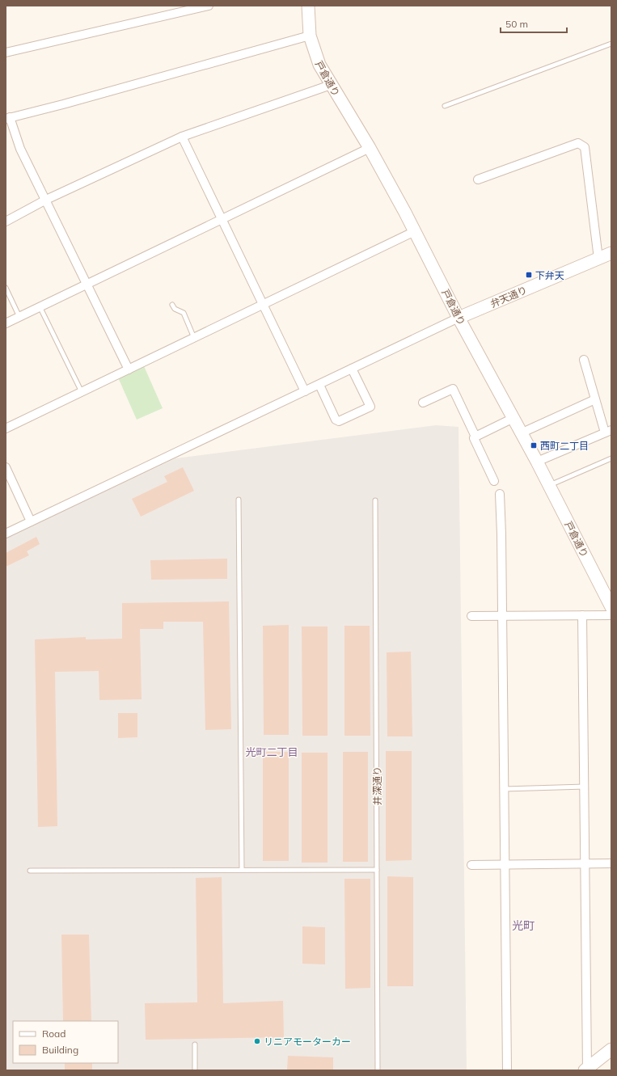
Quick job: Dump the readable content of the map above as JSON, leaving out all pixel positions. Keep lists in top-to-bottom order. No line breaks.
{"streets":{"street":["戸倉通り","弁天通り"],"lane":["井深通り"]},"crossings":[["戸倉通り","弁天通り"]],"districts":["光町二丁目","光町"],"places":{"transit":["下弁天","西町二丁目"],"other":["リニアモーターカー"]},"legend":["Road","Building"],"scale_bar":"50 m"}
